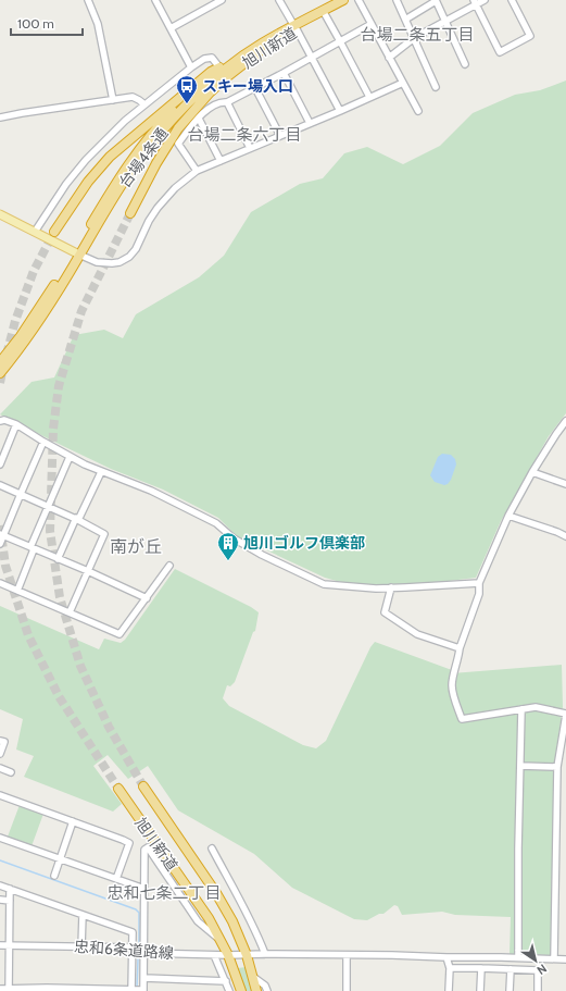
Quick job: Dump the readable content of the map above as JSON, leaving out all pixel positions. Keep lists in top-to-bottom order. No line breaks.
{"streets":{"highway":["旭川新道","台場4条通"],"street":["忠和6条道路線"]},"crossings":[["旭川新道","台場4条通"],["旭川新道","忠和6条道路線"]],"districts":["台場二条五丁目","台場二条六丁目","南が丘","忠和七条二丁目"],"places":{"bus stop":["スキー場入口"],"building":["旭川ゴルフ倶楽部"]},"scale_bar":"100 m","north":"bottom right"}
